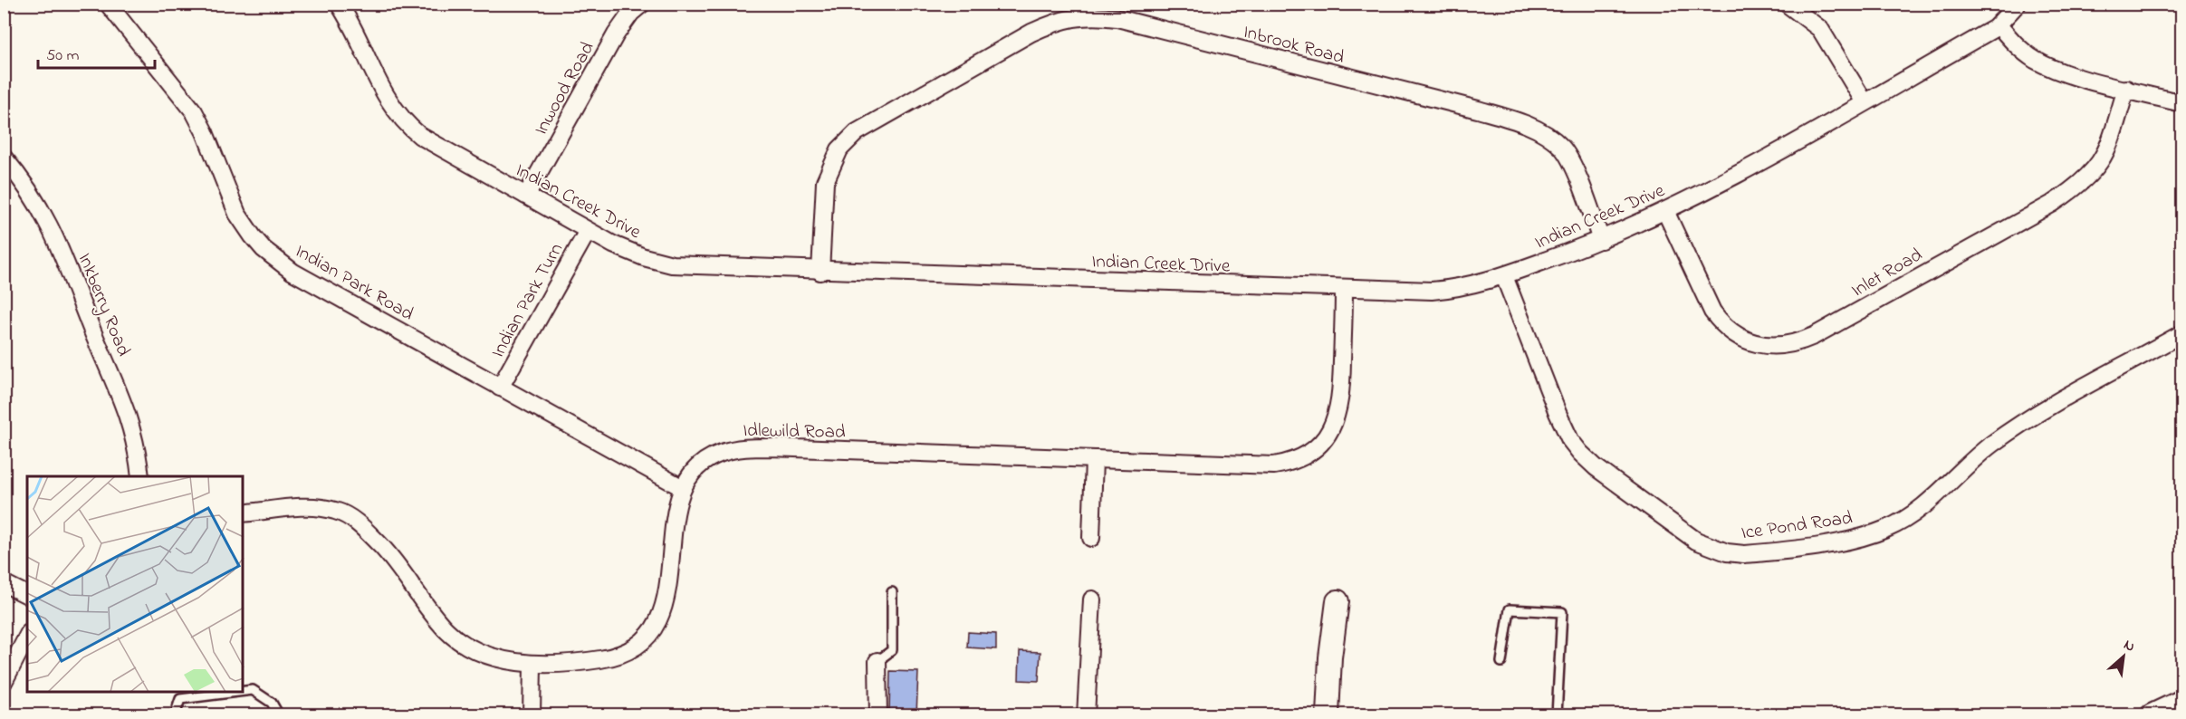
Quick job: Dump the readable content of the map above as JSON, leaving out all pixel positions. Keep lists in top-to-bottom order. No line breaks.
{"streets":{"street":["Inbrook Road","Inwood Road","Indian Creek Drive","Inlet Road","Indian Park Road","Indian Park Turn","Inkberry Road","Idlewild Road","Ice Pond Road"]},"crossings":[["Inbrook Road","Indian Creek Drive"],["Inwood Road","Indian Creek Drive"],["Indian Creek Drive","Inlet Road"],["Indian Creek Drive","Indian Park Turn"],["Indian Creek Drive","Idlewild Road"],["Indian Creek Drive","Ice Pond Road"],["Indian Park Road","Indian Park Turn"],["Indian Park Road","Idlewild Road"]],"scale_bar":"50 m","north":"top right"}
